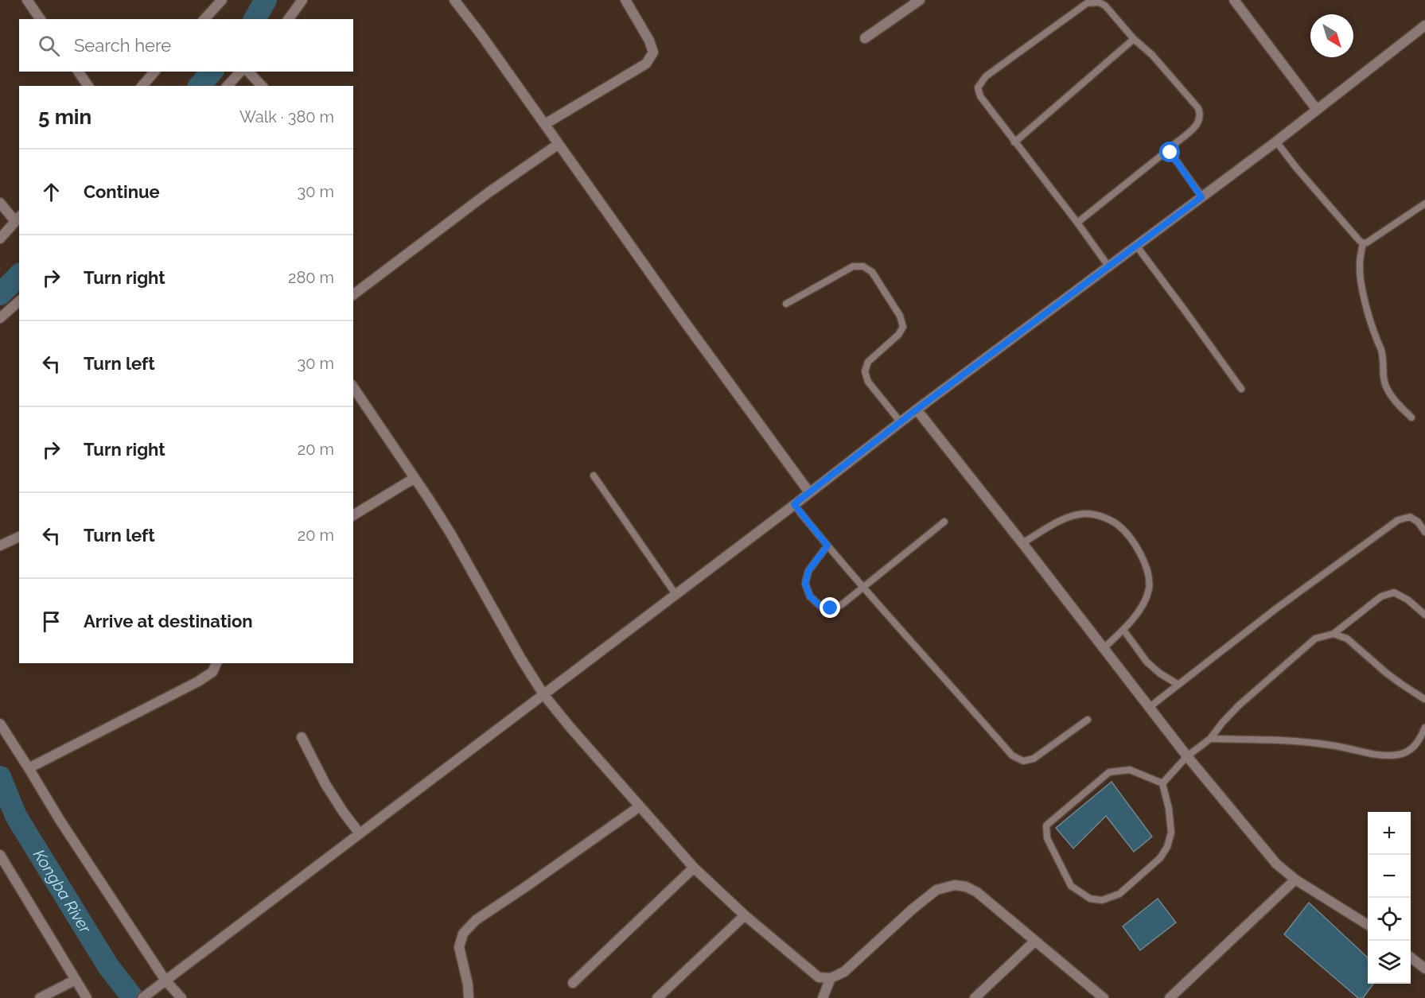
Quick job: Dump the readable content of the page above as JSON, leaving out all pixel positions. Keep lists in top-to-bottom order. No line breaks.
{"water":["Kongba River"],"north":"bottom right","page":{"search":"Search here","heading":["5 min","Walk · 380 m"],"list":[["Continue","30 m"],["Turn right","280 m"],["Turn left","30 m"],["Turn right","20 m"],["Turn left","20 m"],"Arrive at destination"],"map_buttons":["+","−"]}}
